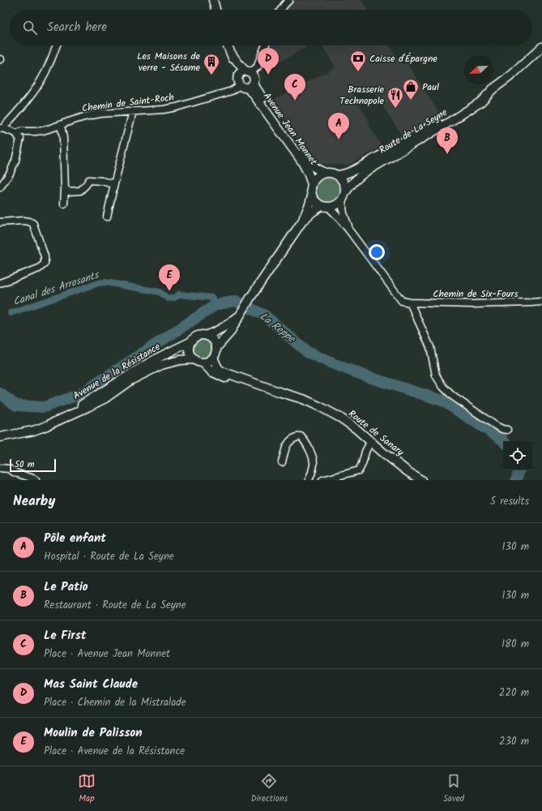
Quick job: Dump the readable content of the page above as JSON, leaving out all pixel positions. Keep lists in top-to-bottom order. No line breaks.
{"streets":{"main road":["Avenue Jean Monnet","Route de La Seyne","Avenue de la Résistance","Route de Sanary"],"street":["Chemin de Saint-Roch","Chemin de Six-Fours"]},"crossings":[["Chemin de Saint-Roch","Avenue Jean Monnet"],["Avenue Jean Monnet","Route de La Seyne"],["Avenue de la Résistance","Route de Sanary"]],"water":["Canal des Arrosants","La Reppe"],"places":{"bank":["Caisse d'Épargne"],"building":["Les Maisons de verre - Sésame"],"shop":["Paul"],"restaurant":["Brasserie Technopole"]},"scale_bar":"50 m","north":"bottom left","page":{"search":"Search here","pins":["D","C","A","B","E"],"scale":"50 m","heading":["Nearby","5 results"],"list":[{"mark":"A","name":"Pôle enfant","note":"Hospital · Route de La Seyne","value":"130 m"},{"mark":"B","name":"Le Patio","note":"Restaurant · Route de La Seyne","value":"130 m"},{"mark":"C","name":"Le First","note":"Place · Avenue Jean Monnet","value":"180 m"},{"mark":"D","name":"Mas Saint Claude","note":"Place · Chemin de la Mistralade","value":"220 m"},{"mark":"E","name":"Moulin de Palisson","note":"Place · Avenue de la Résistance","value":"230 m"}],"nav":["Map","Directions","Saved"]}}
